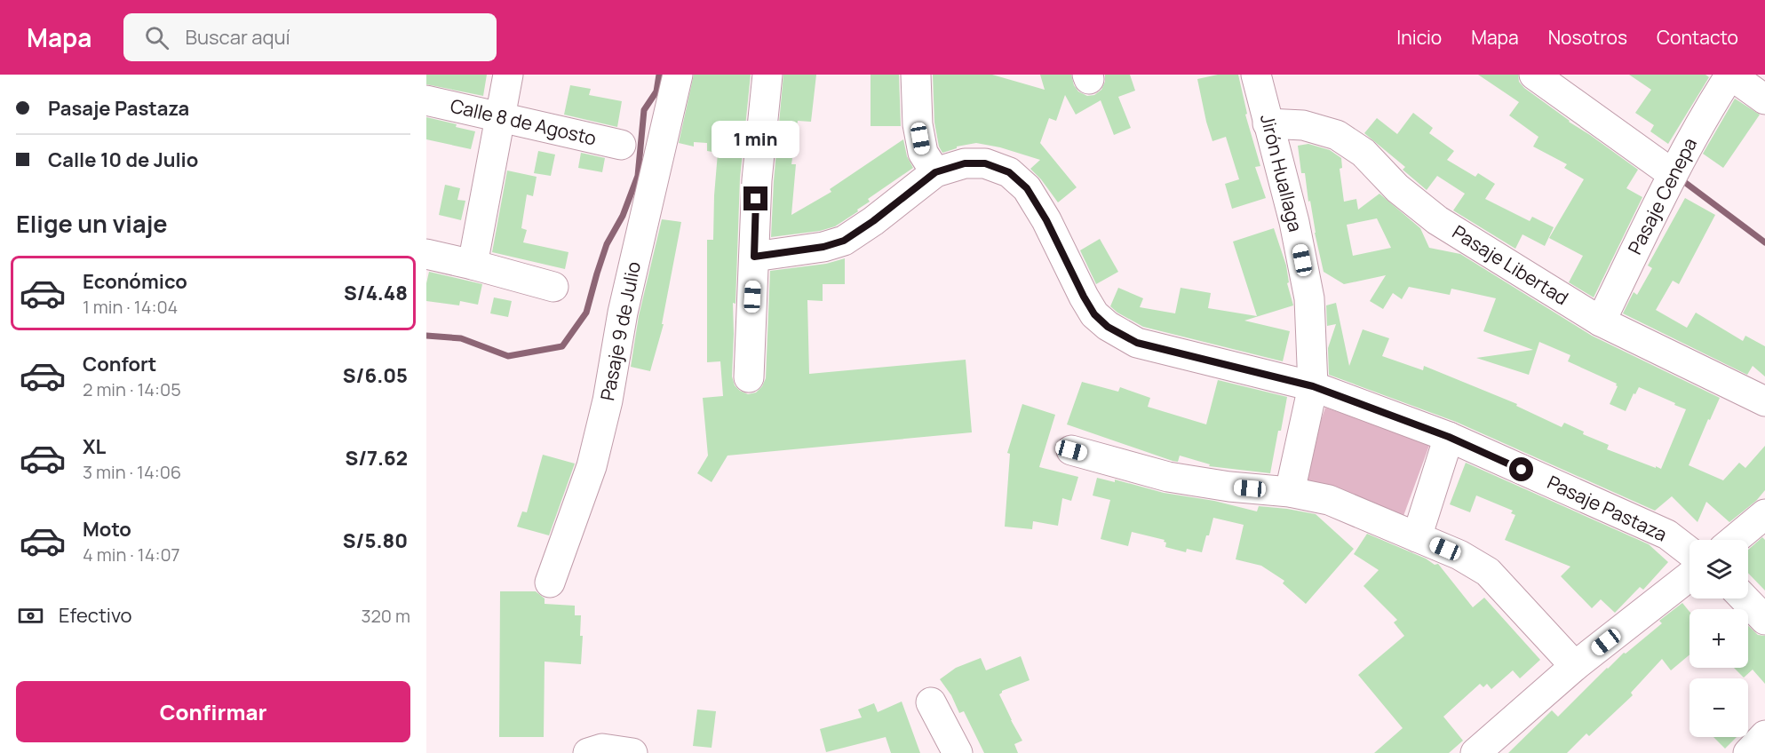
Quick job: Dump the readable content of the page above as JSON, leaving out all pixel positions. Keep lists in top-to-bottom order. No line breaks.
{"streets":{"street":["Calle 8 de Agosto","Jirón Huallaga","Pasaje Cenepa","Pasaje Libertad","Pasaje 9 de Julio","Pasaje Pastaza"]},"crossings":[["Jirón Huallaga","Pasaje Libertad"],["Jirón Huallaga","Pasaje Pastaza"],["Pasaje Cenepa","Pasaje Libertad"]],"page":{"header":"Mapa","search":"Buscar aquí","nav":["Inicio","Mapa","Nosotros","Contacto"],"banner":["Pasaje Pastaza","Calle 10 de Julio"],"bubble":"1 min","heading":"Elige un viaje","list":[{"name":"Económico","note":"1 min · 14:04","value":"S/4.48"},{"name":"Confort","note":"2 min · 14:05","value":"S/6.05"},{"name":"XL","note":"3 min · 14:06","value":"S/7.62"},{"name":"Moto","note":"4 min · 14:07","value":"S/5.80"}],"map_buttons":["+","−"],"pay":["Efectivo","320 m"],"buttons":"Confirmar"}}
